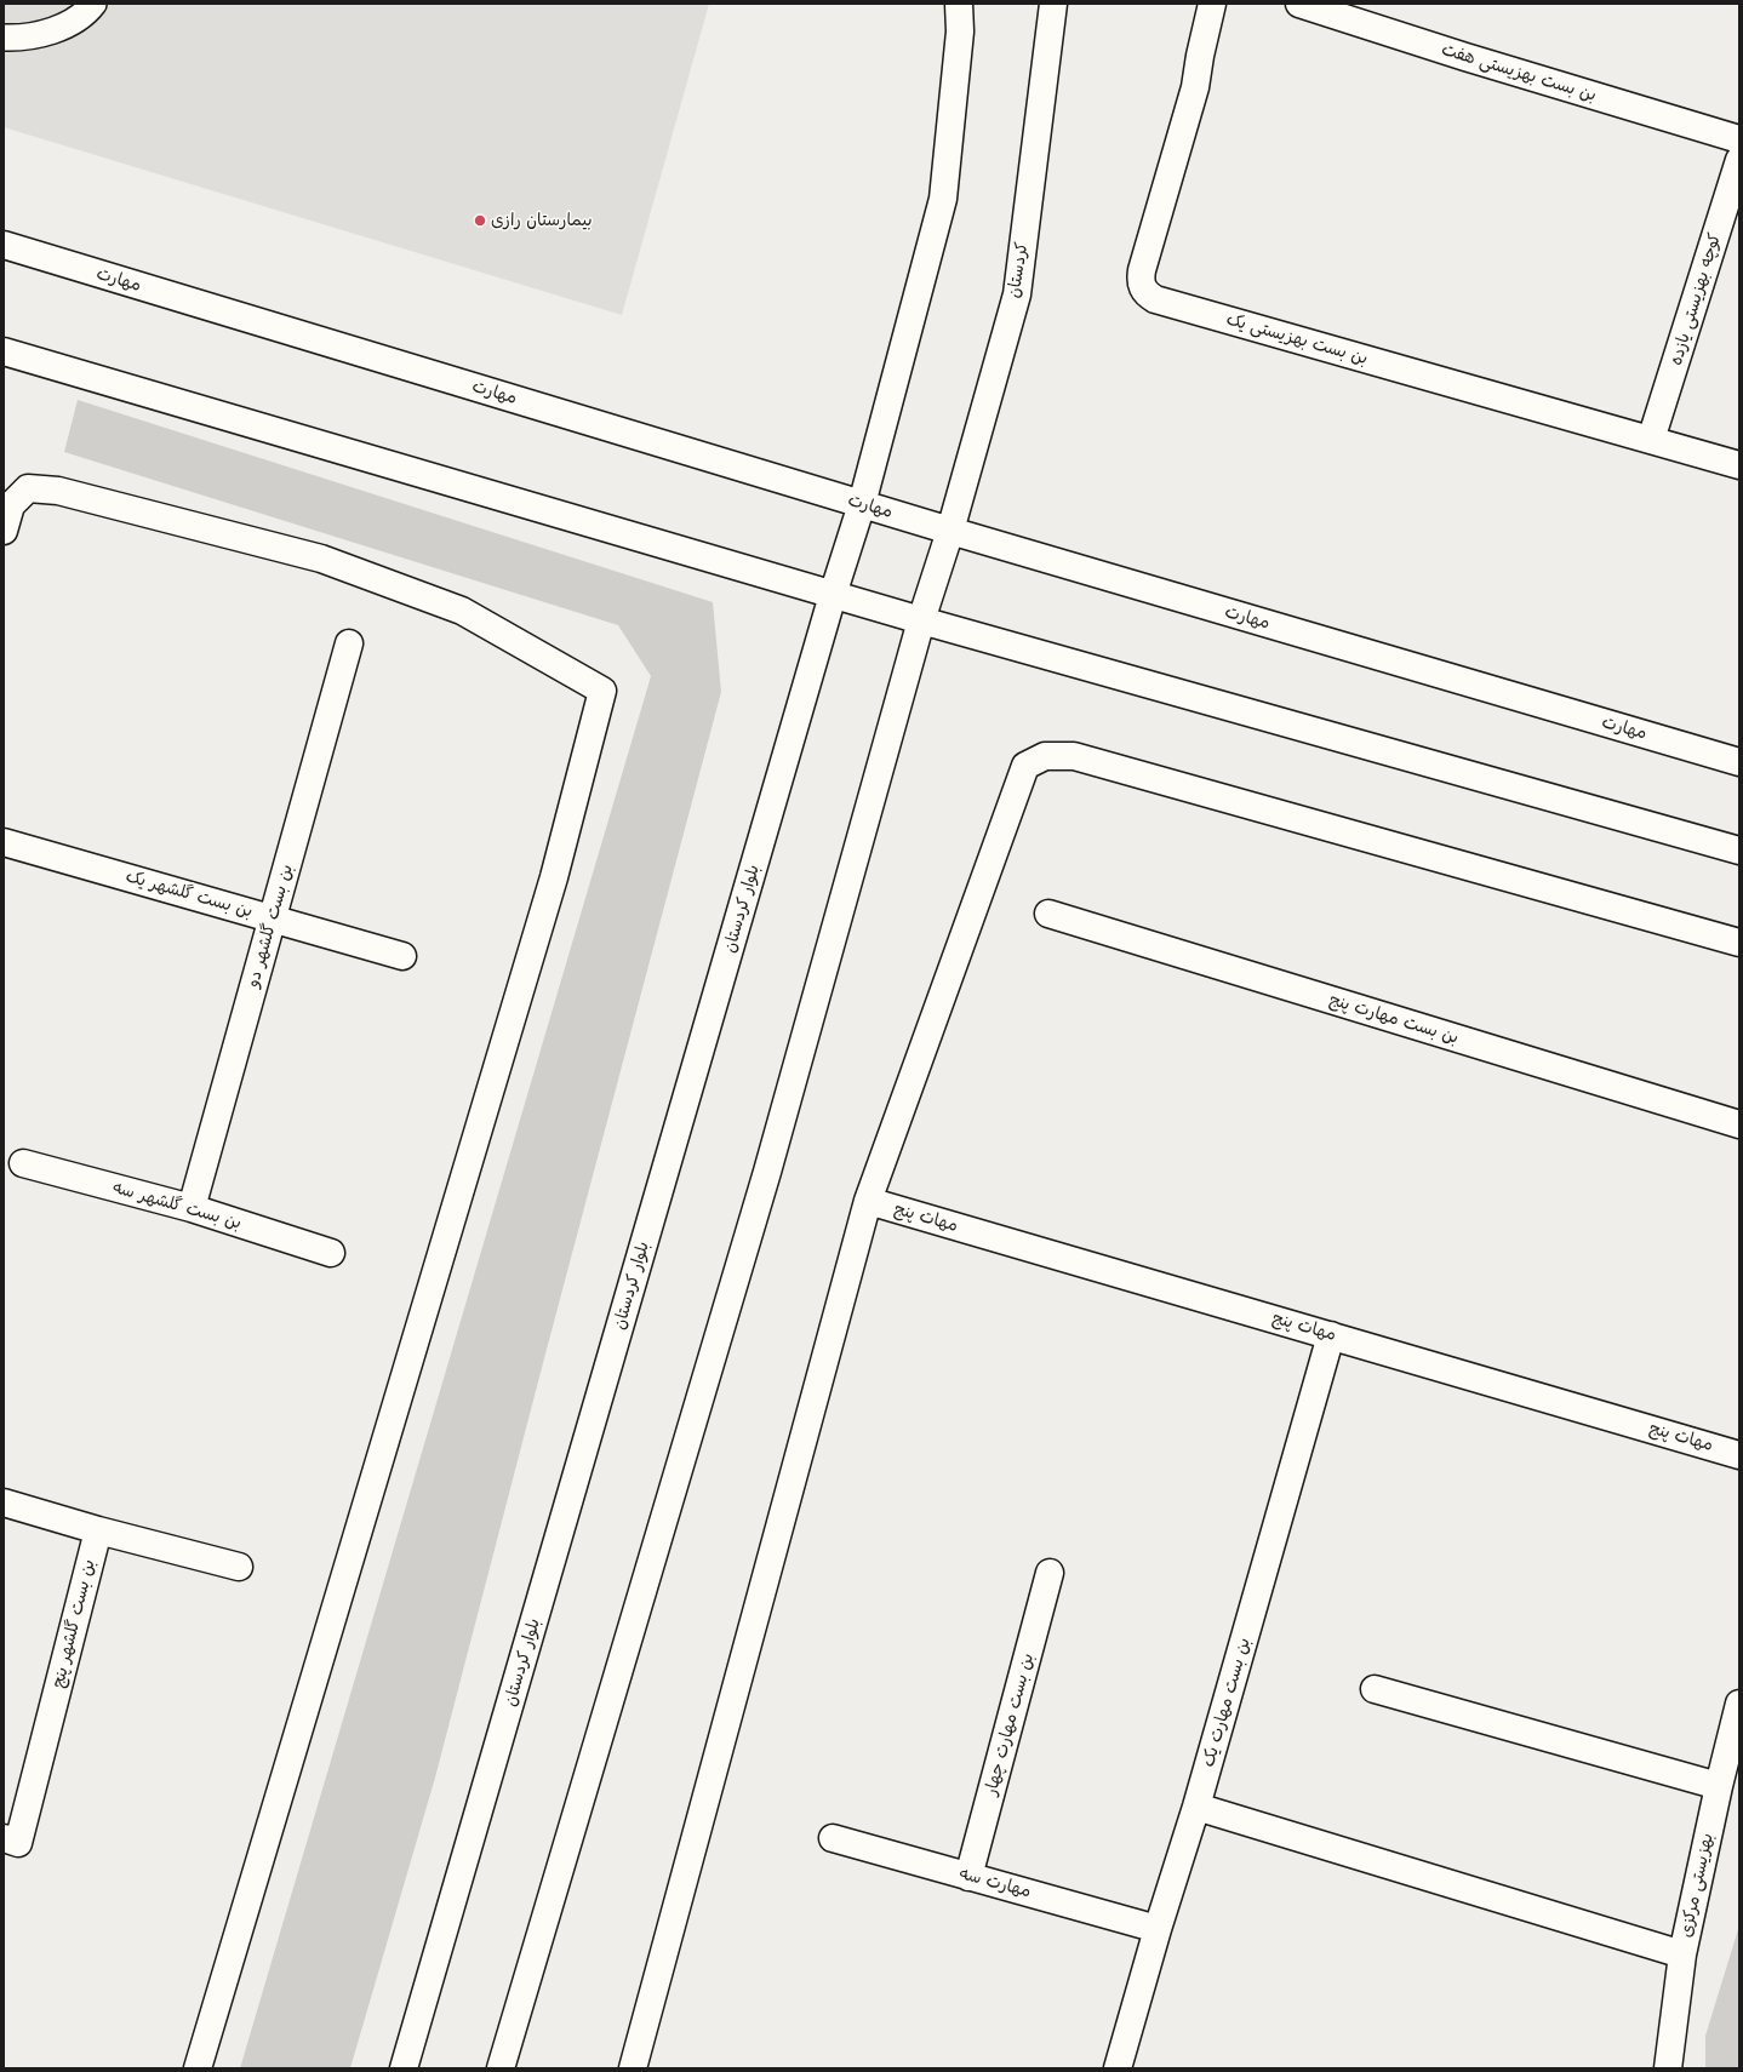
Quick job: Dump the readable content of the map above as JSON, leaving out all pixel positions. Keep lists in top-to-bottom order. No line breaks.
{"streets":{"street":["بن بست بهزیستی هفت","کردستان","مهارت","کوچه بهزیستی یازده","بن بست بهزیستی یک","بن بست گلشهر یک","بلوار کردستان","بن بست گلشهر دو","بن بست مهارت پنج","بن بست گلشهر سه","مهات پنج","بن بست گلشهر پنج","بن بست مهارت یک","بن بست مهارت چهار","مهارت سه","بهزیستی مرکزی"]},"crossings":[["کردستان","مهارت"],["مهارت","بلوار کردستان"],["کوچه بهزیستی یازده","بن بست بهزیستی یک"],["بن بست گلشهر یک","بن بست گلشهر دو"],["بن بست گلشهر دو","بن بست گلشهر سه"],["مهات پنج","بن بست مهارت یک"],["بن بست مهارت یک","مهارت سه"],["بن بست مهارت چهار","مهارت سه"]],"places":["بیمارستان رازی"]}
